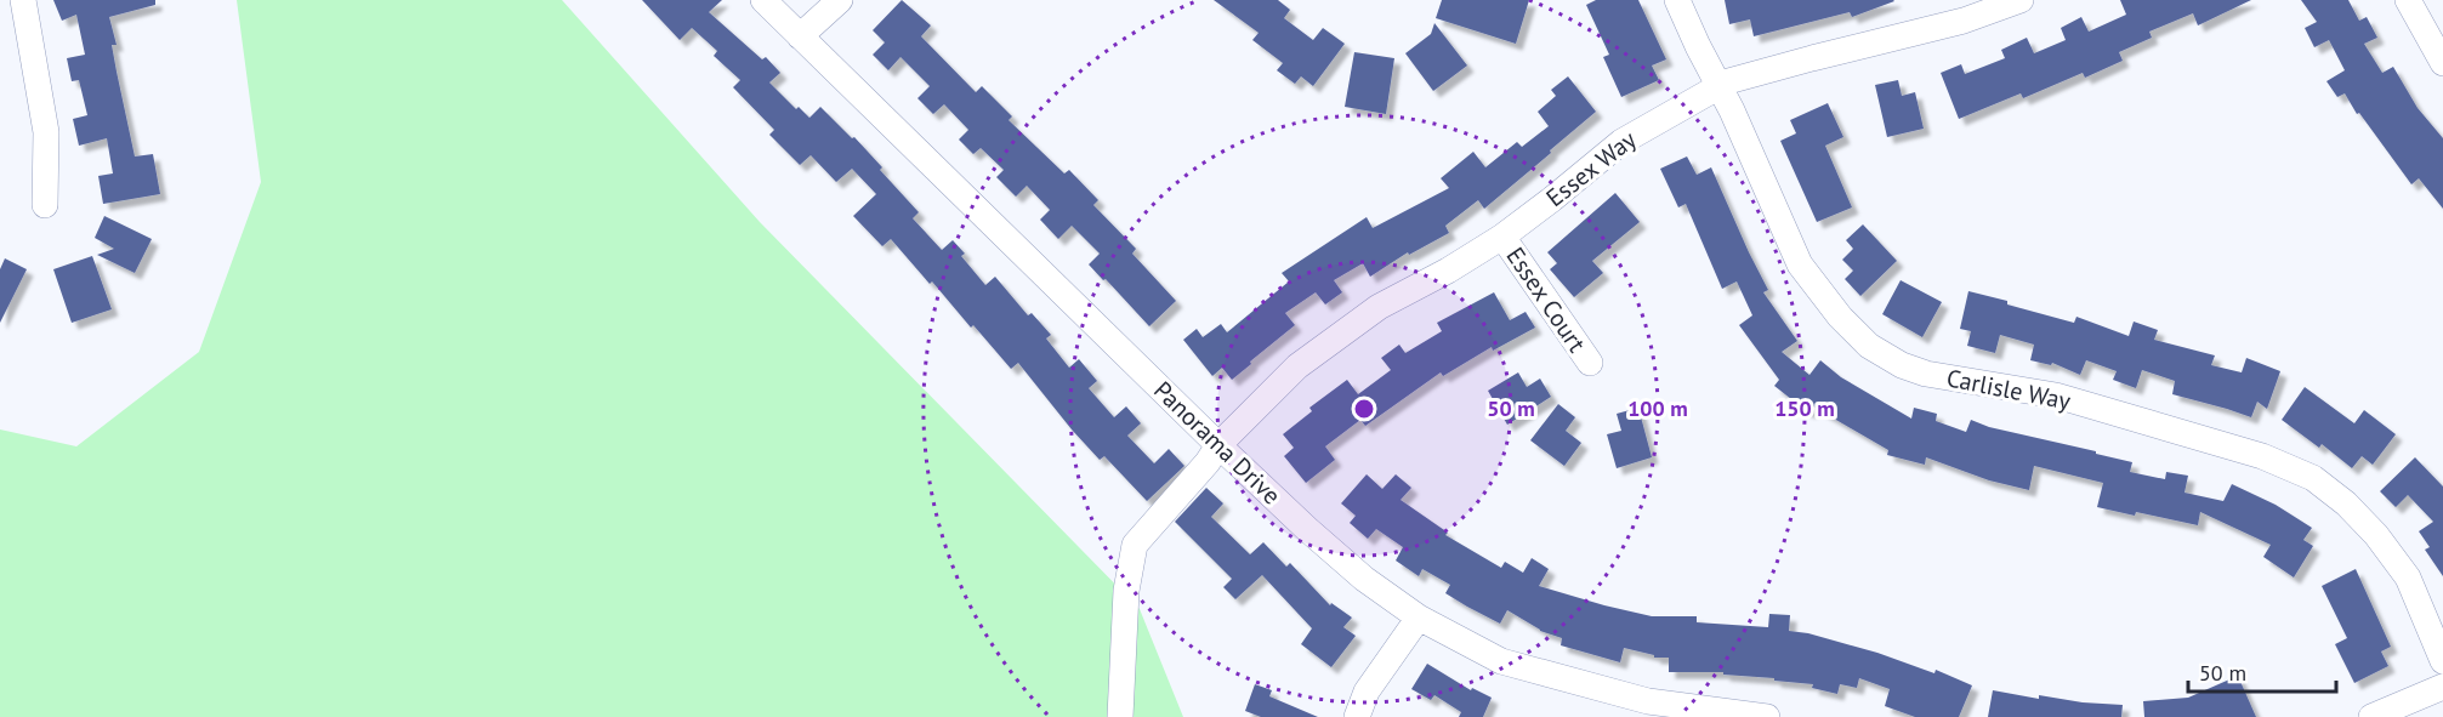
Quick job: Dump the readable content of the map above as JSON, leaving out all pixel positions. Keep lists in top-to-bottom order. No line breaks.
{"streets":{"street":["Essex Way","Essex Court","Carlisle Way","Panorama Drive"]},"crossings":[["Essex Way","Essex Court"],["Essex Way","Carlisle Way"],["Essex Way","Panorama Drive"]],"scale_bar":"50 m","rings":["50 m","100 m","150 m"]}
